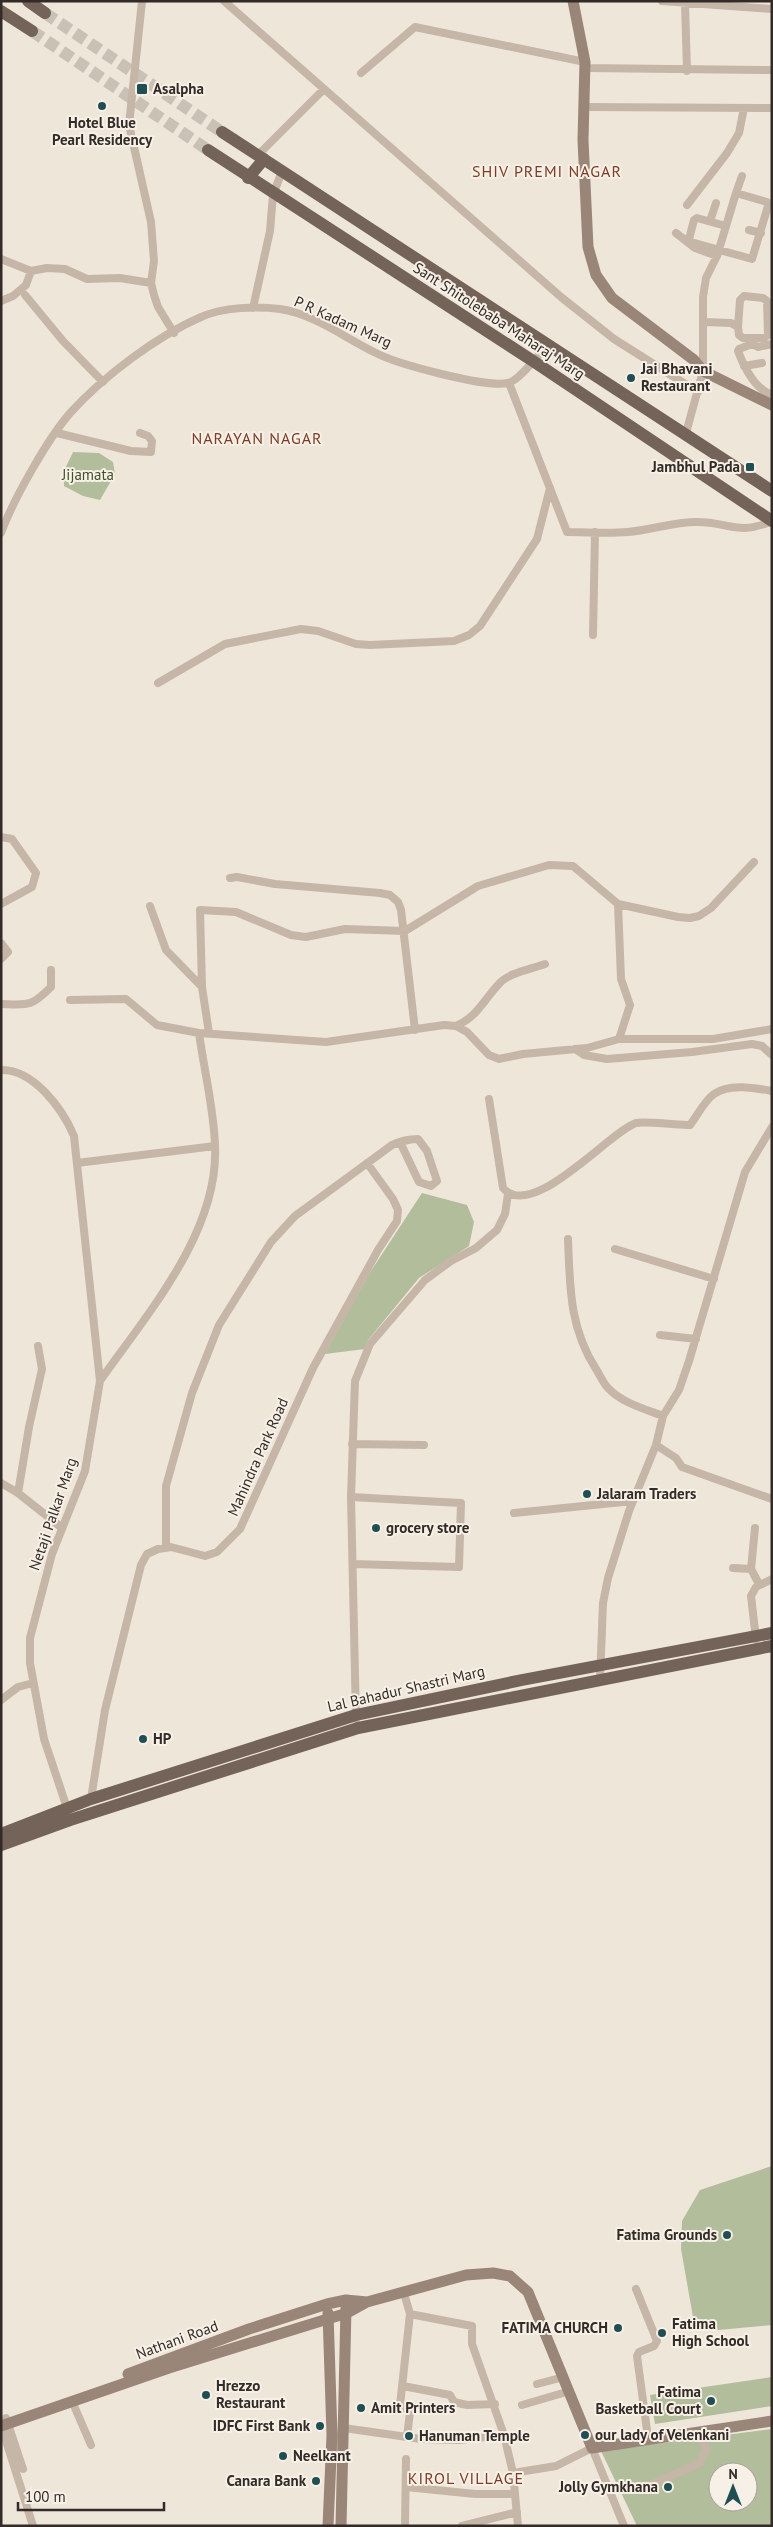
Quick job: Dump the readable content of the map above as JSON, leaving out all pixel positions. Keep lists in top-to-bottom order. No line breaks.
{"streets":{"main road":["Sant Shitolebaba Maharaj Marg","Lal Bahadur Shastri Marg"],"street":["P R Kadam Marg","Mahindra Park Road","Netaji Palkar Marg","Nathani Road"]},"crossings":[["Netaji Palkar Marg","Lal Bahadur Shastri Marg"]],"districts":["SHIV PREMI NAGAR","NARAYAN NAGAR","KIROL VILLAGE"],"parks":["Jijamata"],"places":{"transit":["Asalpha","Jambhul Pada"],"other":["Hotel Blue Pearl Residency","Jai Bhavani Restaurant","Jalaram Traders","grocery store","HP","Fatima Grounds","FATIMA CHURCH","Fatima High School","Hrezzo Restaurant","Fatima Basketball Court","Amit Printers","IDFC First Bank","our lady of Velenkani","Hanuman Temple","Neelkant","Canara Bank","Jolly Gymkhana"]},"scale_bar":"100 m","north":"top"}
